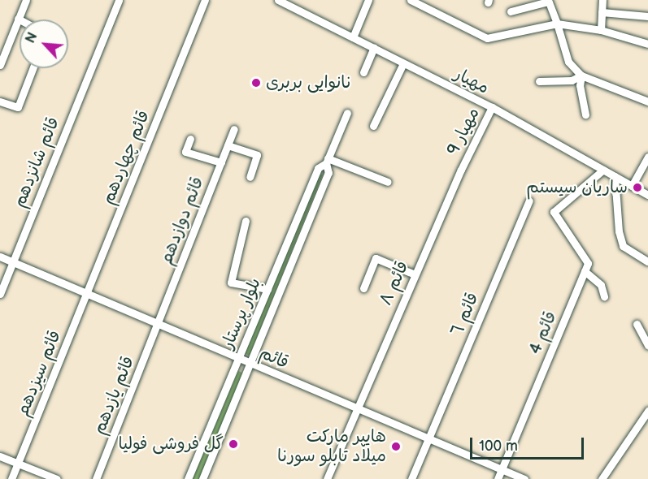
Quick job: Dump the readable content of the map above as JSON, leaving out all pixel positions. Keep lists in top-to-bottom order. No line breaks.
{"streets":{"street":["مهیار","مهیار 9","قائم چهاردهم","قائم شانزدهم","قائم دوازدهم","قائم ٨","بلوار پرستار","قائم ٦","قائم 4","قائم","قائم سیزدهم","قائم یازدهم"]},"crossings":[["مهیار","مهیار 9"],["مهیار 9","قائم ٨"],["قائم چهاردهم","قائم"],["قائم چهاردهم","قائم سیزدهم"],["قائم شانزدهم","قائم"],["قائم دوازدهم","قائم"],["قائم دوازدهم","قائم یازدهم"],["قائم ٨","قائم"],["بلوار پرستار","قائم"],["قائم ٦","قائم"],["قائم 4","قائم"],["قائم","قائم سیزدهم"],["قائم","قائم یازدهم"]],"places":["نانوایی بربری","ساریان سیستم","گل فروشی فولیا","هایپر مارکت میلاد تابلو سورنا"],"scale_bar":"100 m","north":"top left"}
